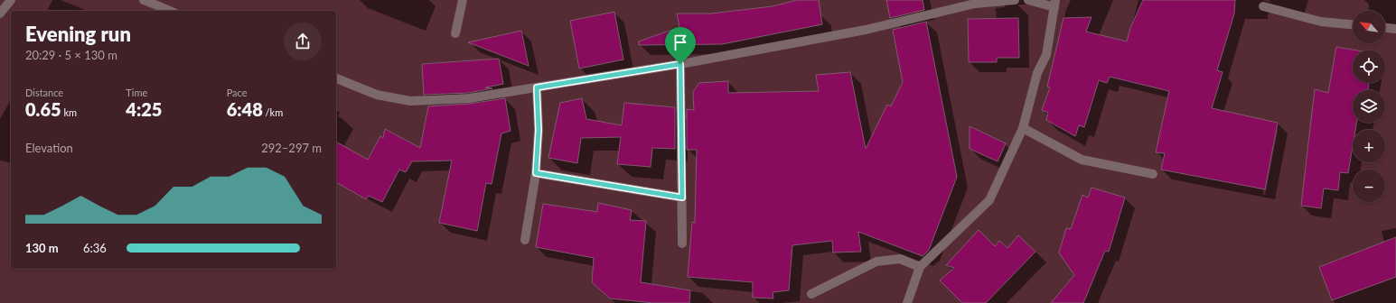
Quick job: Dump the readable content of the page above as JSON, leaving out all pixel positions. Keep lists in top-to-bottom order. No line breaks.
{"north":"top left","page":{"map_buttons":["+","−"],"heading":["Evening run","20:29 · 5 × 130 m"],"stats":[["Distance","0.65 km"],["Time","4:25"],["Pace","6:48 /km"]],"chart":["Elevation","292–297 m"],"list":[{"name":"130 m","note":"6:36"}]}}
